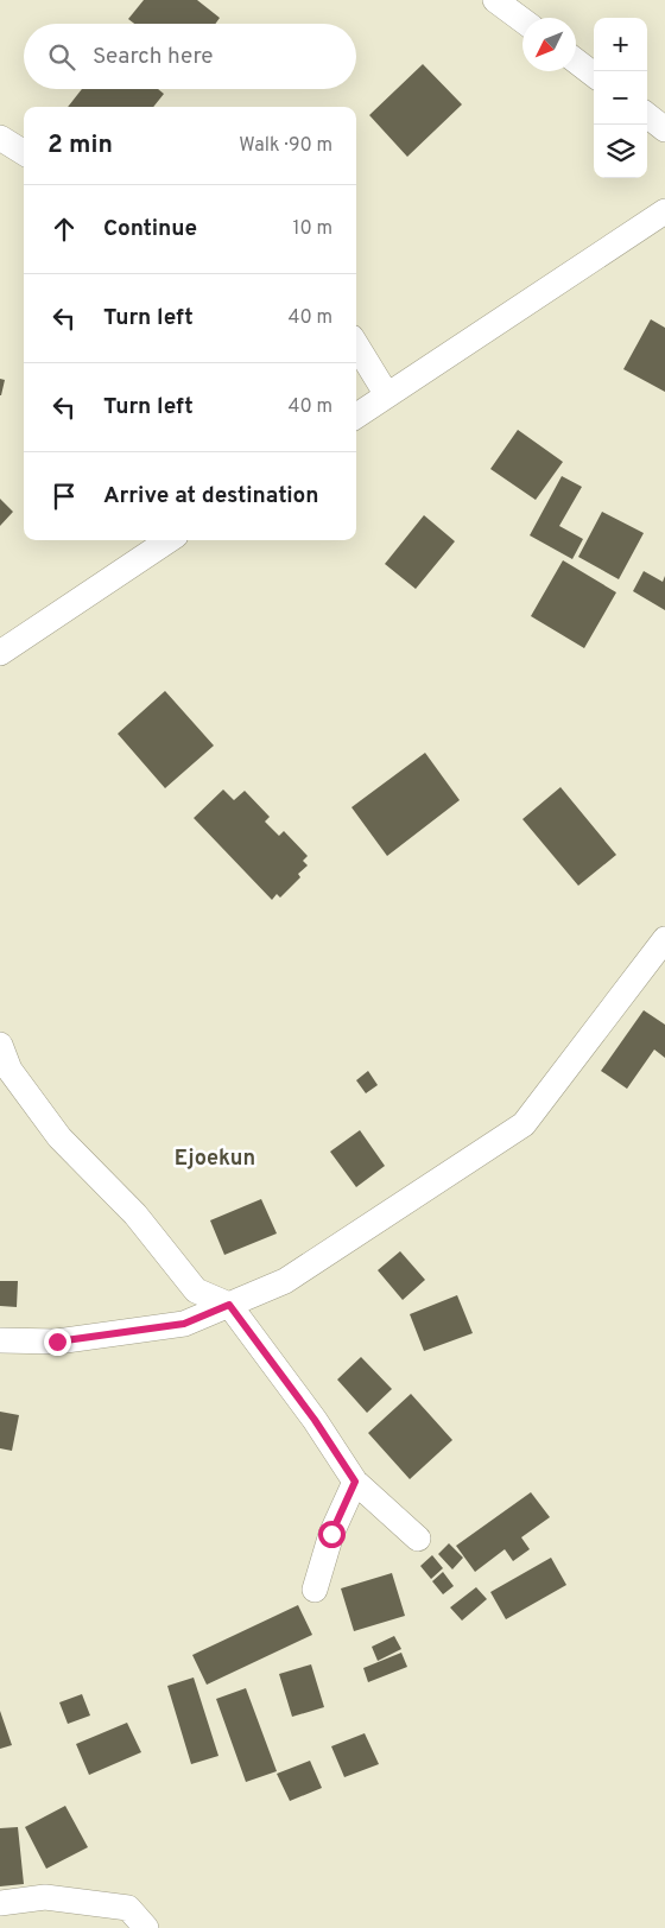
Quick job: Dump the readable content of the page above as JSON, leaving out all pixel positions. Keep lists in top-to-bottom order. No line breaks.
{"districts":["Ejoekun"],"north":"bottom left","page":{"map_buttons":["+","−"],"search":"Search here","heading":["2 min","Walk · 90 m"],"list":[["Continue","10 m"],["Turn left","40 m"],["Turn left","40 m"],"Arrive at destination"]}}
